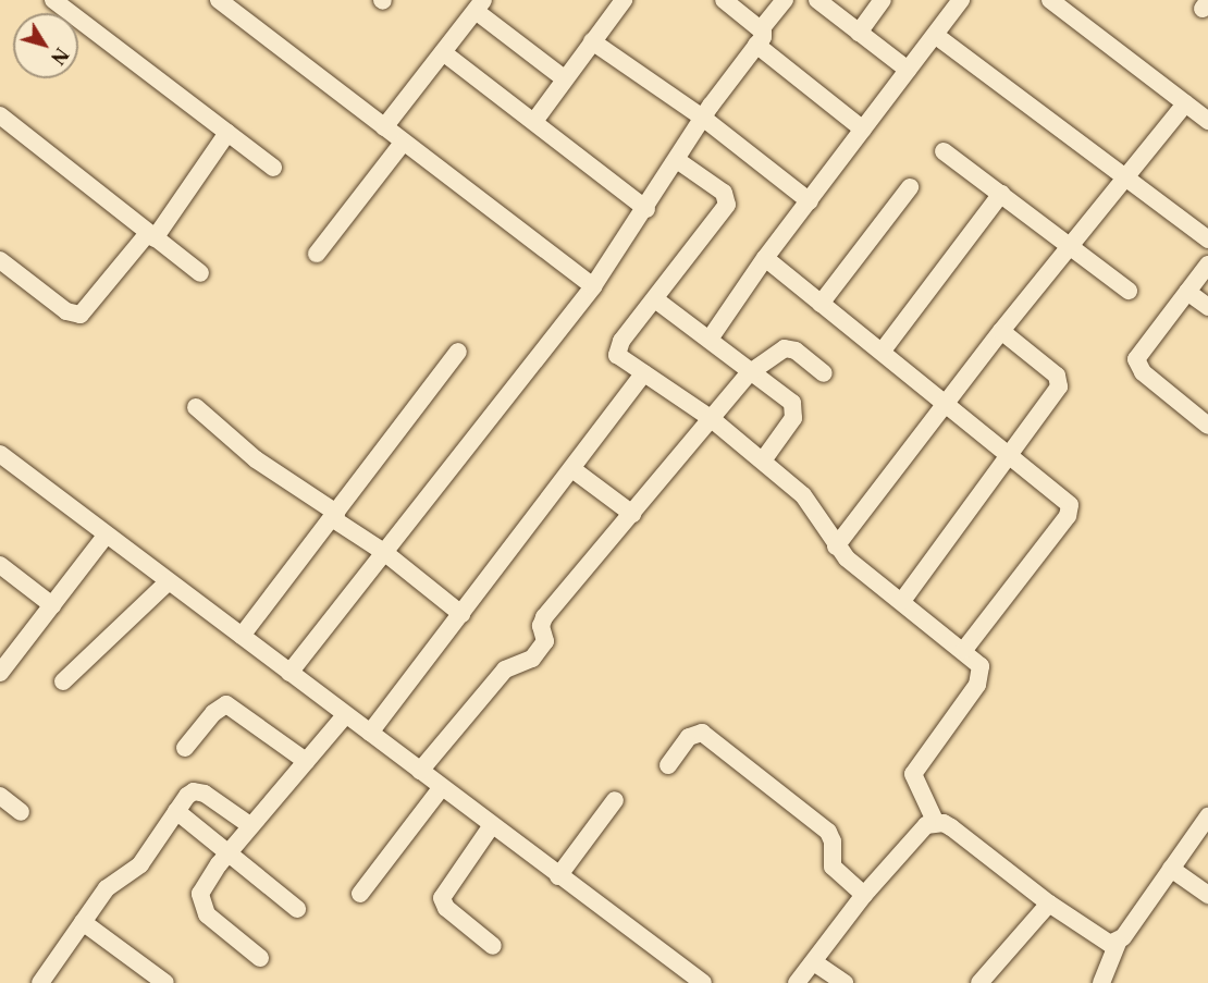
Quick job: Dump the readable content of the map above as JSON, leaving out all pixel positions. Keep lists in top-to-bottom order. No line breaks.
{"north":"bottom right"}
